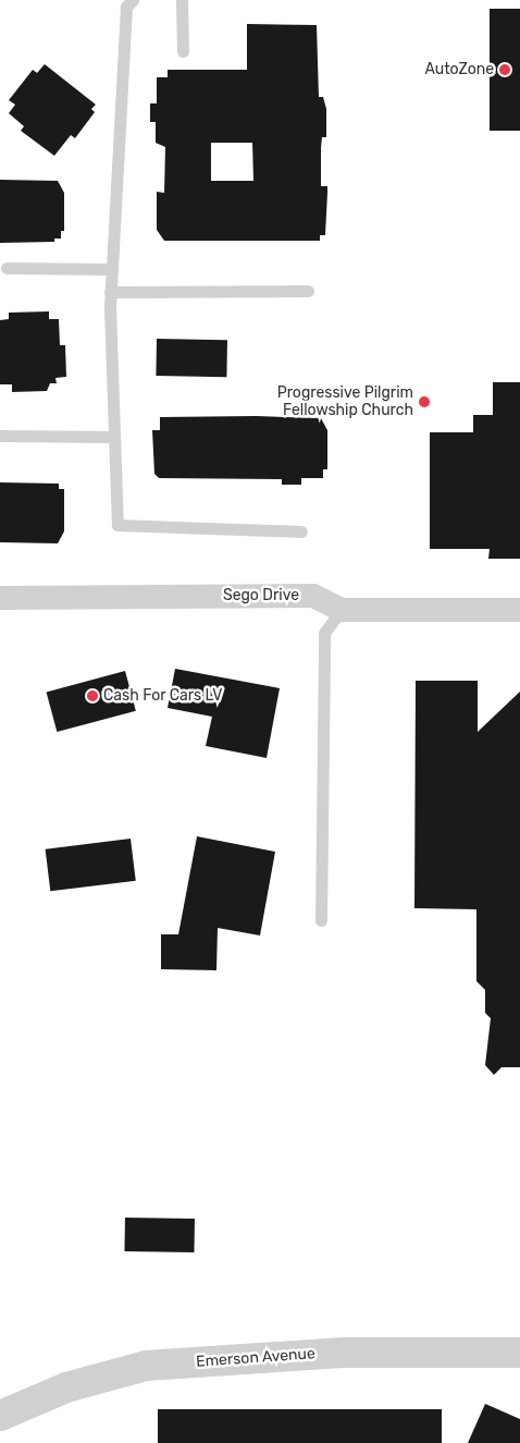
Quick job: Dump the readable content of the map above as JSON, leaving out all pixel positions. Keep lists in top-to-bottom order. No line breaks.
{"streets":{"street":["Sego Drive","Emerson Avenue"]},"places":["AutoZone","Progressive Pilgrim Fellowship Church","Cash For Cars LV"]}
